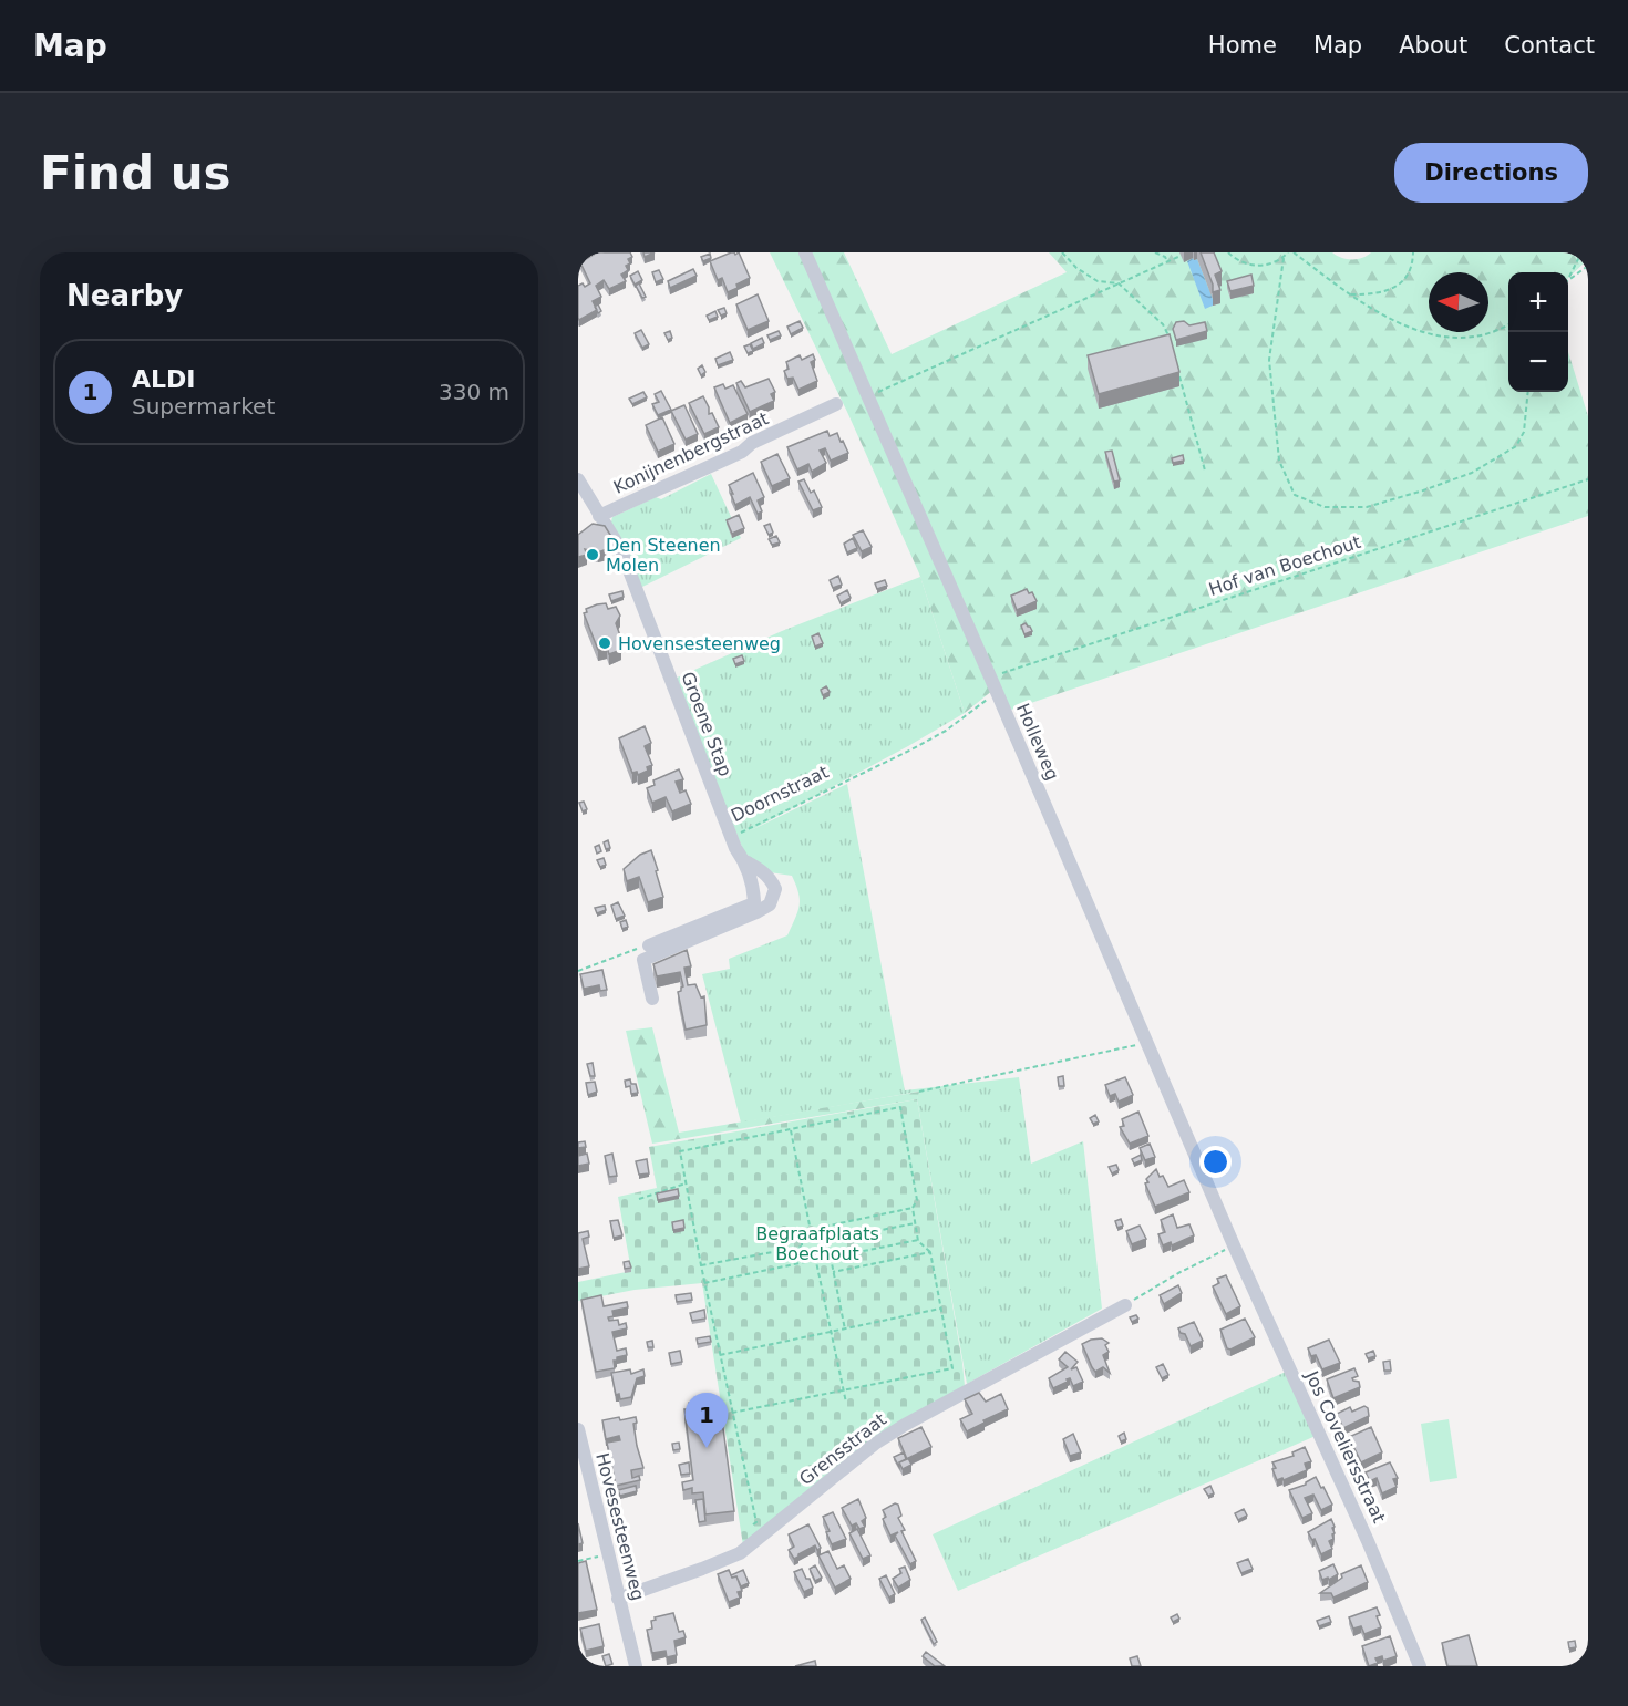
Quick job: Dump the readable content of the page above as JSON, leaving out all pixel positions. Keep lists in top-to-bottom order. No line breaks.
{"streets":{"street":["Konijnenbergstraat","Groene Stap","Holleweg","Doornstraat","Jos Coveliersstraat","Grensstraat","Hovesesteenweg"],"path":["Hof van Boechout"]},"crossings":[["Konijnenbergstraat","Groene Stap"],["Hof van Boechout","Holleweg"],["Groene Stap","Doornstraat"],["Holleweg","Doornstraat"],["Holleweg","Jos Coveliersstraat"],["Grensstraat","Hovesesteenweg"]],"parks":["Begraafplaats Boechout"],"places":["Den Steenen Molen","Hovensesteenweg"],"north":"left","page":{"header":"Map","nav":["Home","Map","About","Contact"],"buttons":"Directions","title":"Find us","heading":"Nearby","map_buttons":["+","−"],"list":[{"mark":"1","name":"ALDI","note":"Supermarket","value":"330 m"}],"pins":"1"}}
